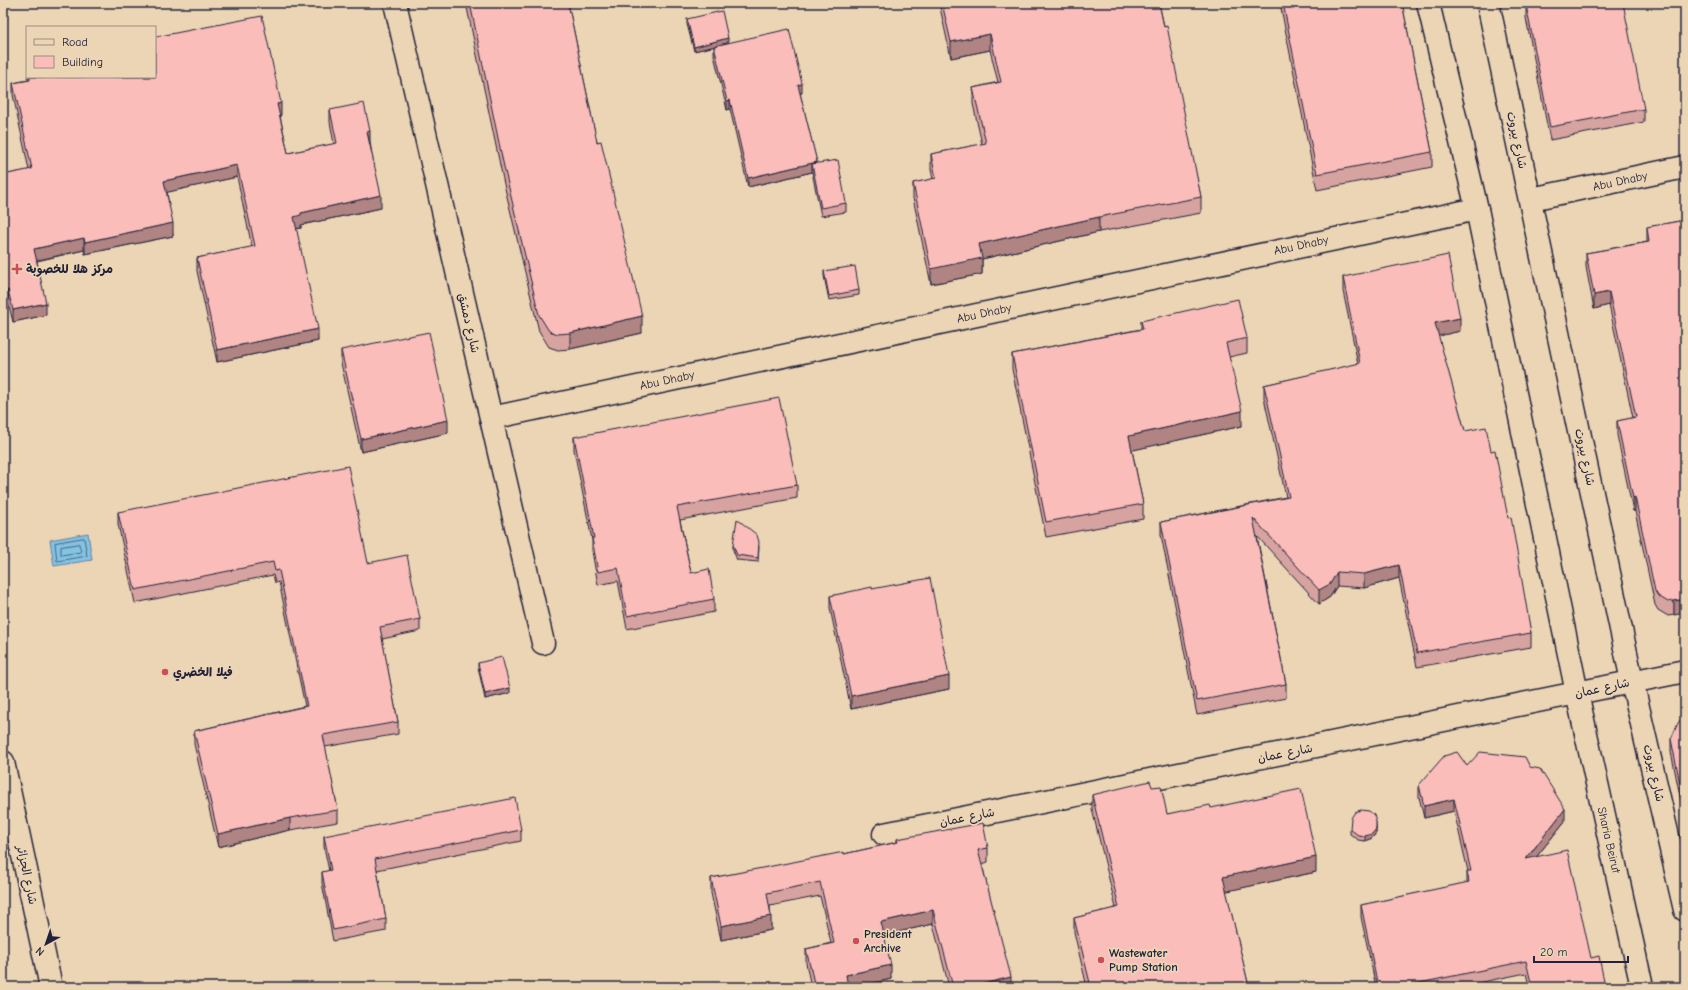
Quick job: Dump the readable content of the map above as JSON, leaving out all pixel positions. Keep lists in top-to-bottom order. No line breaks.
{"streets":{"street":["شارع بيروت","Abu Dhaby","شارع دمشق","شارع عمان","Sharia Beirut","شارع الجزائر"]},"crossings":[["شارع بيروت","Abu Dhaby"],["شارع بيروت","شارع عمان"],["Abu Dhaby","شارع دمشق"],["شارع عمان","Sharia Beirut"]],"places":{"health":["مركز هلا للخصوبة"],"other":["فيلا الخضري","President Archive","Wastewater Pump Station"]},"legend":["Road","Building"],"scale_bar":"20 m","north":"bottom left"}
